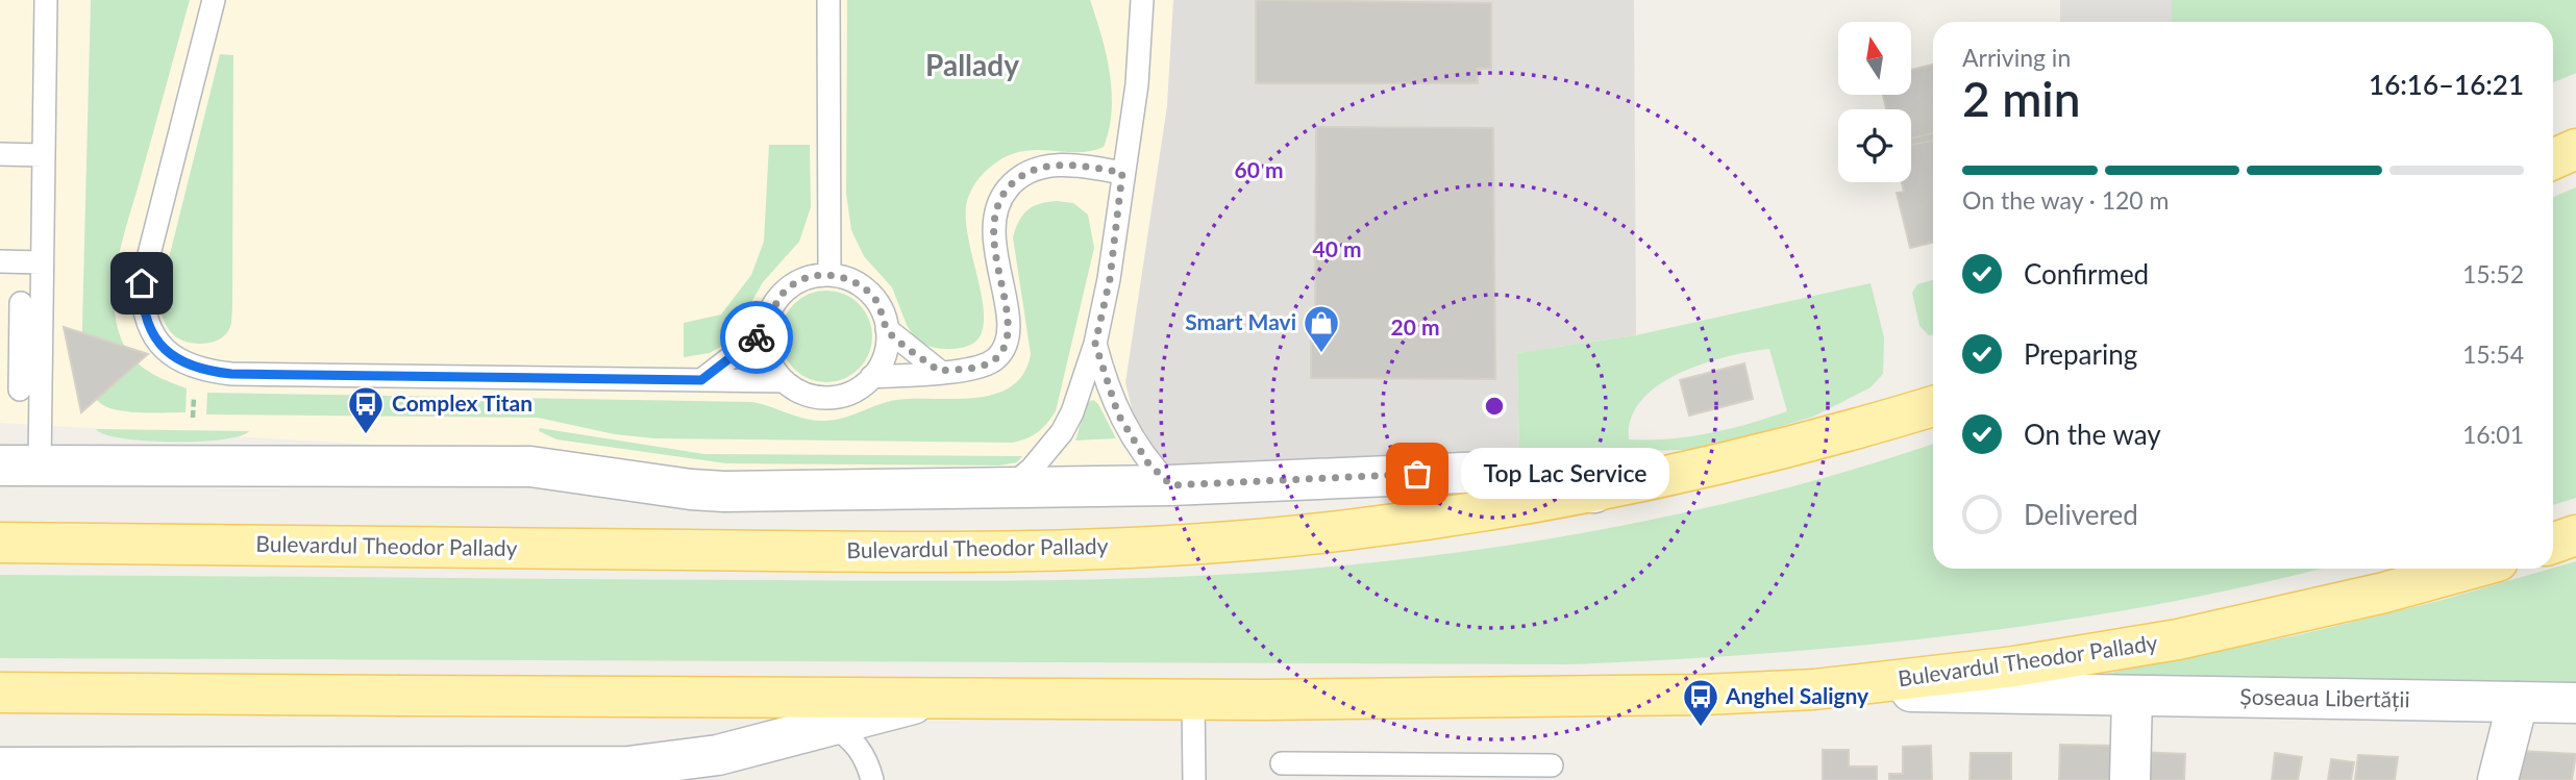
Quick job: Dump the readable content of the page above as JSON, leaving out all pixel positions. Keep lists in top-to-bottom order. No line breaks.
{"streets":{"main road":["Bulevardul Theodor Pallady"],"street":["Șoseaua Libertății"]},"crossings":[["Bulevardul Theodor Pallady","Șoseaua Libertății"]],"districts":["Pallady"],"places":{"shop":["Smart Mavi"],"bus stop":["Complex Titan","Anghel Saligny"],"other":["Top Lac Service"]},"north":"top","page":{"heading":["2 min","Arriving in","16:16–16:21"],"bar":"On the way · 120 m","list":[["Confirmed","15:52"],["Preparing","15:54"],["On the way","16:01"],"Delivered"],"bubble":"Top Lac Service"},"rings":["60 m","40 m","20 m"]}
